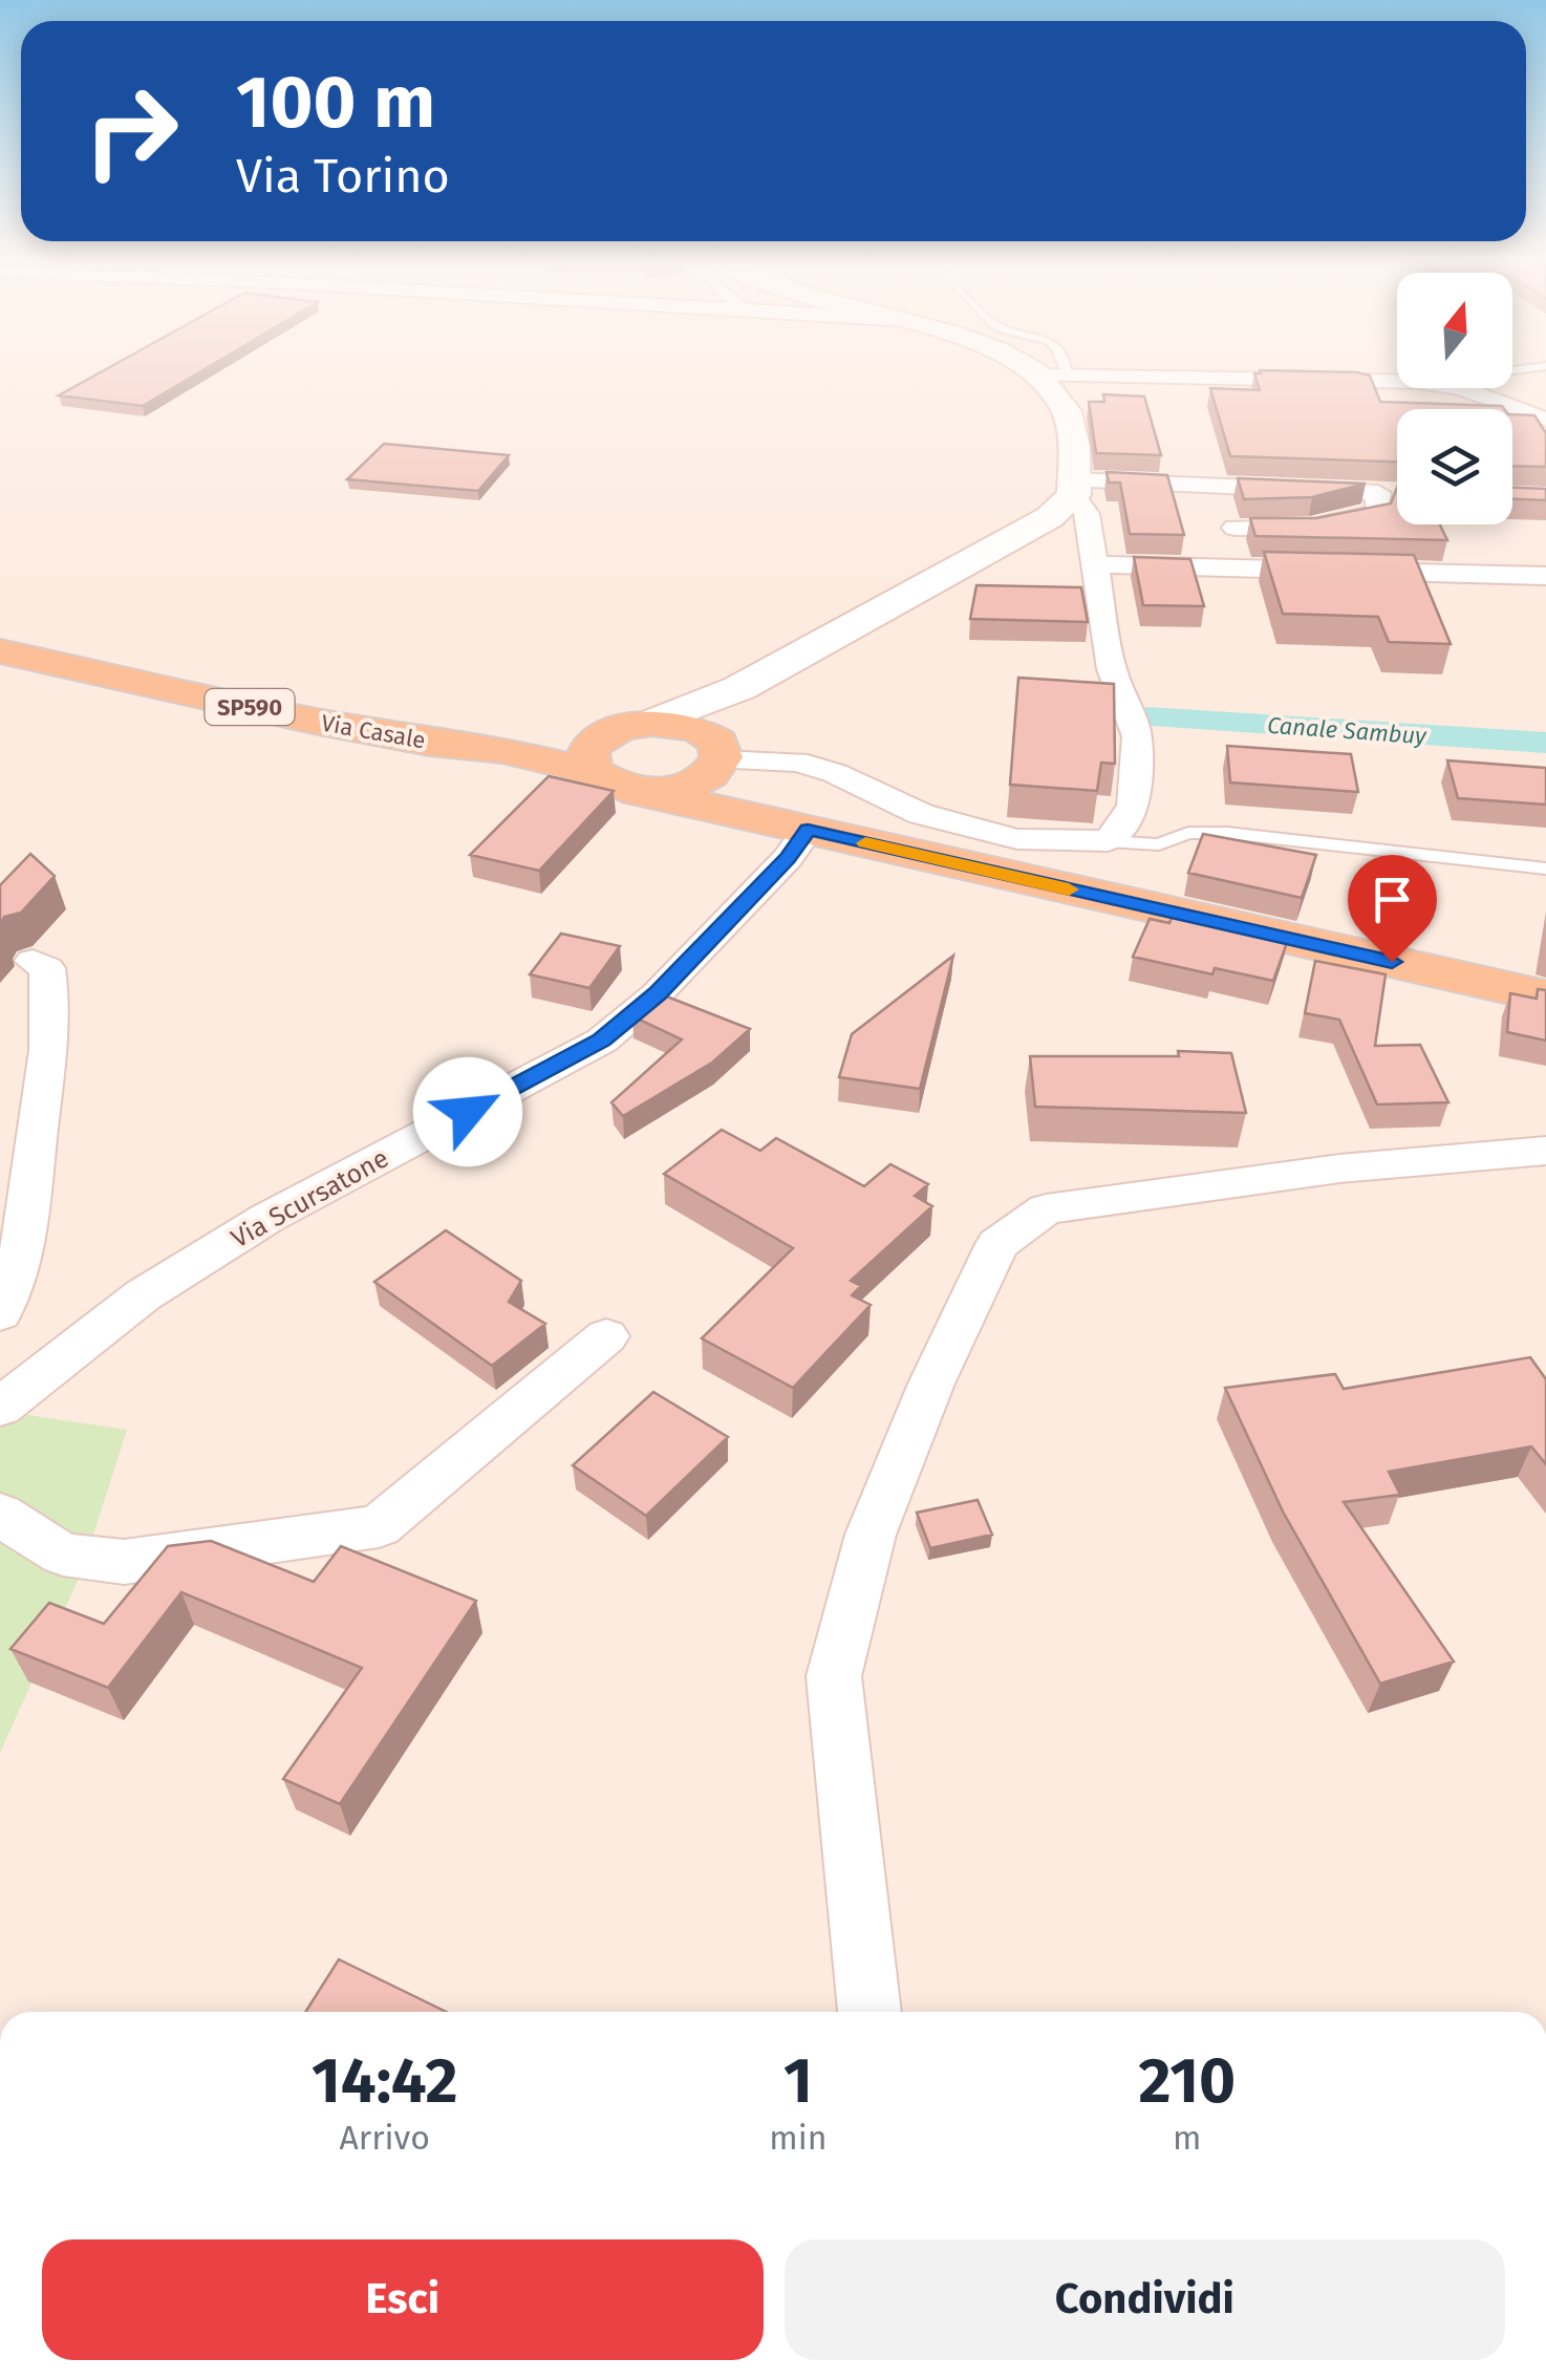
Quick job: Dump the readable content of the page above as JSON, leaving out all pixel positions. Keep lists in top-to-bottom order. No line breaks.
{"streets":{"main road":["SP590","Via Casale"],"street":["Via Scursatone"]},"crossings":[["SP590","Via Casale"],["SP590","Via Scursatone"]],"water":["Canale Sambuy"],"north":"top","page":{"turn":["100 m","Via Torino"],"eta":["14:42","Arrivo","1","min","210","m"],"buttons":["Esci","Condividi"]}}
